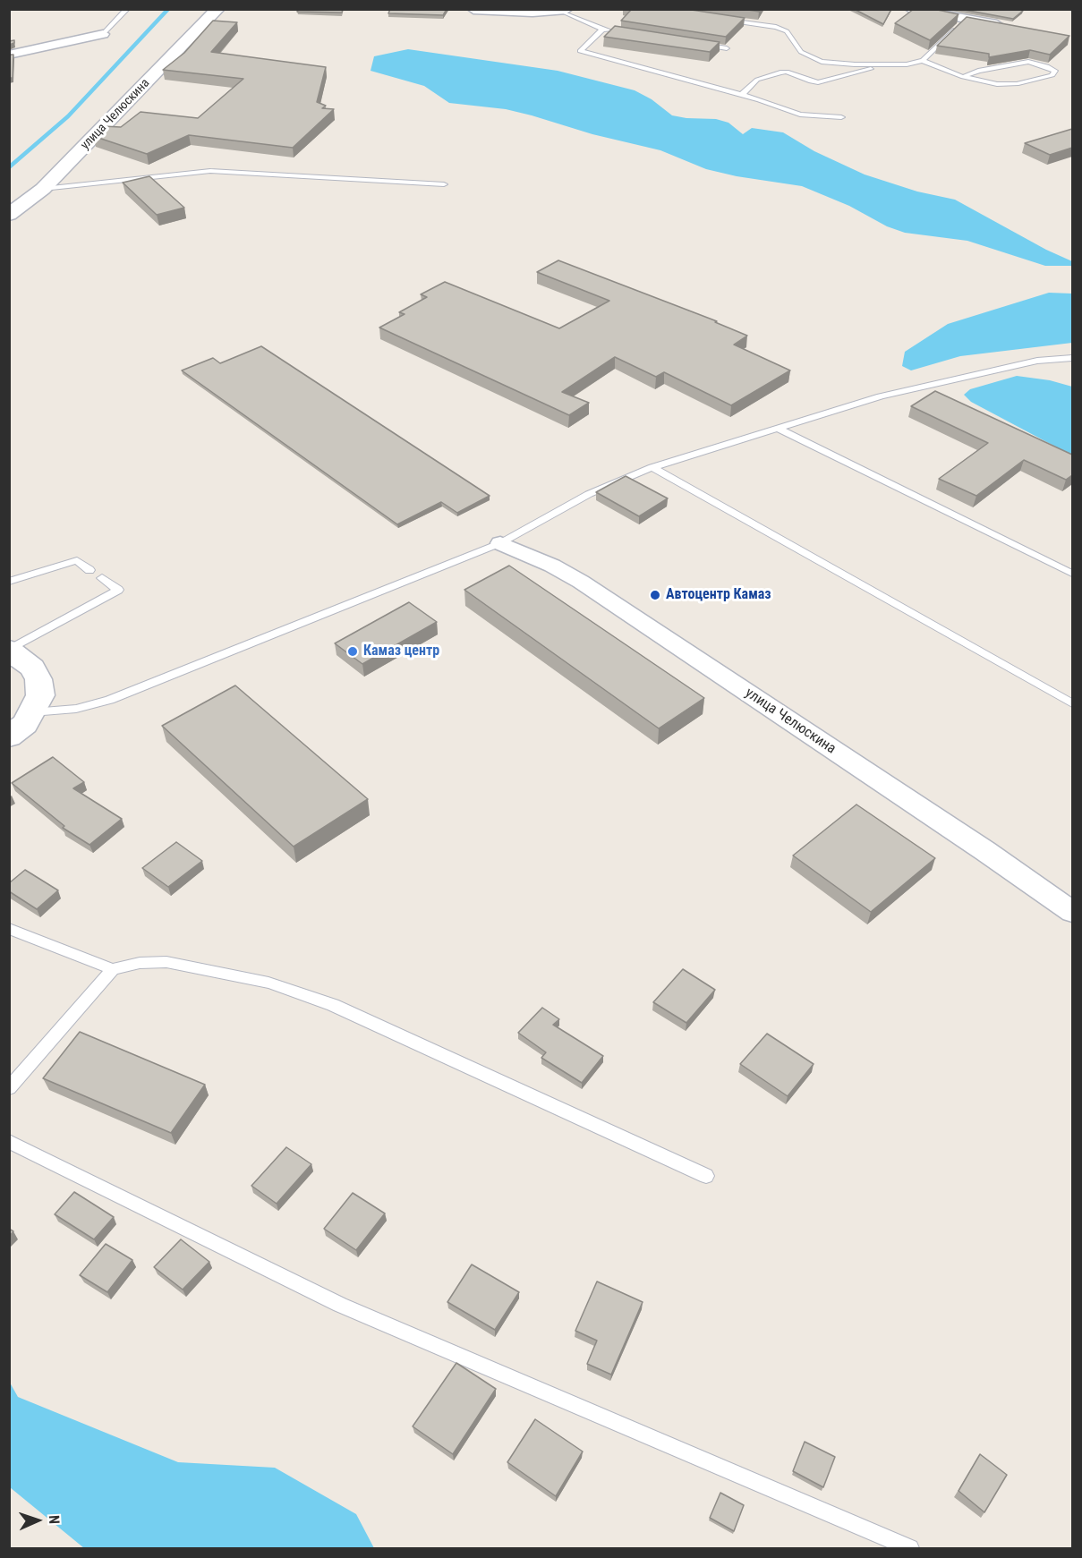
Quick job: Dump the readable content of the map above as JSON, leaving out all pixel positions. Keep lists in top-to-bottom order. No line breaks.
{"streets":{"street":["улица Челюскина"]},"places":["Автоцентр Камаз","Камаз центр"],"north":"right"}
